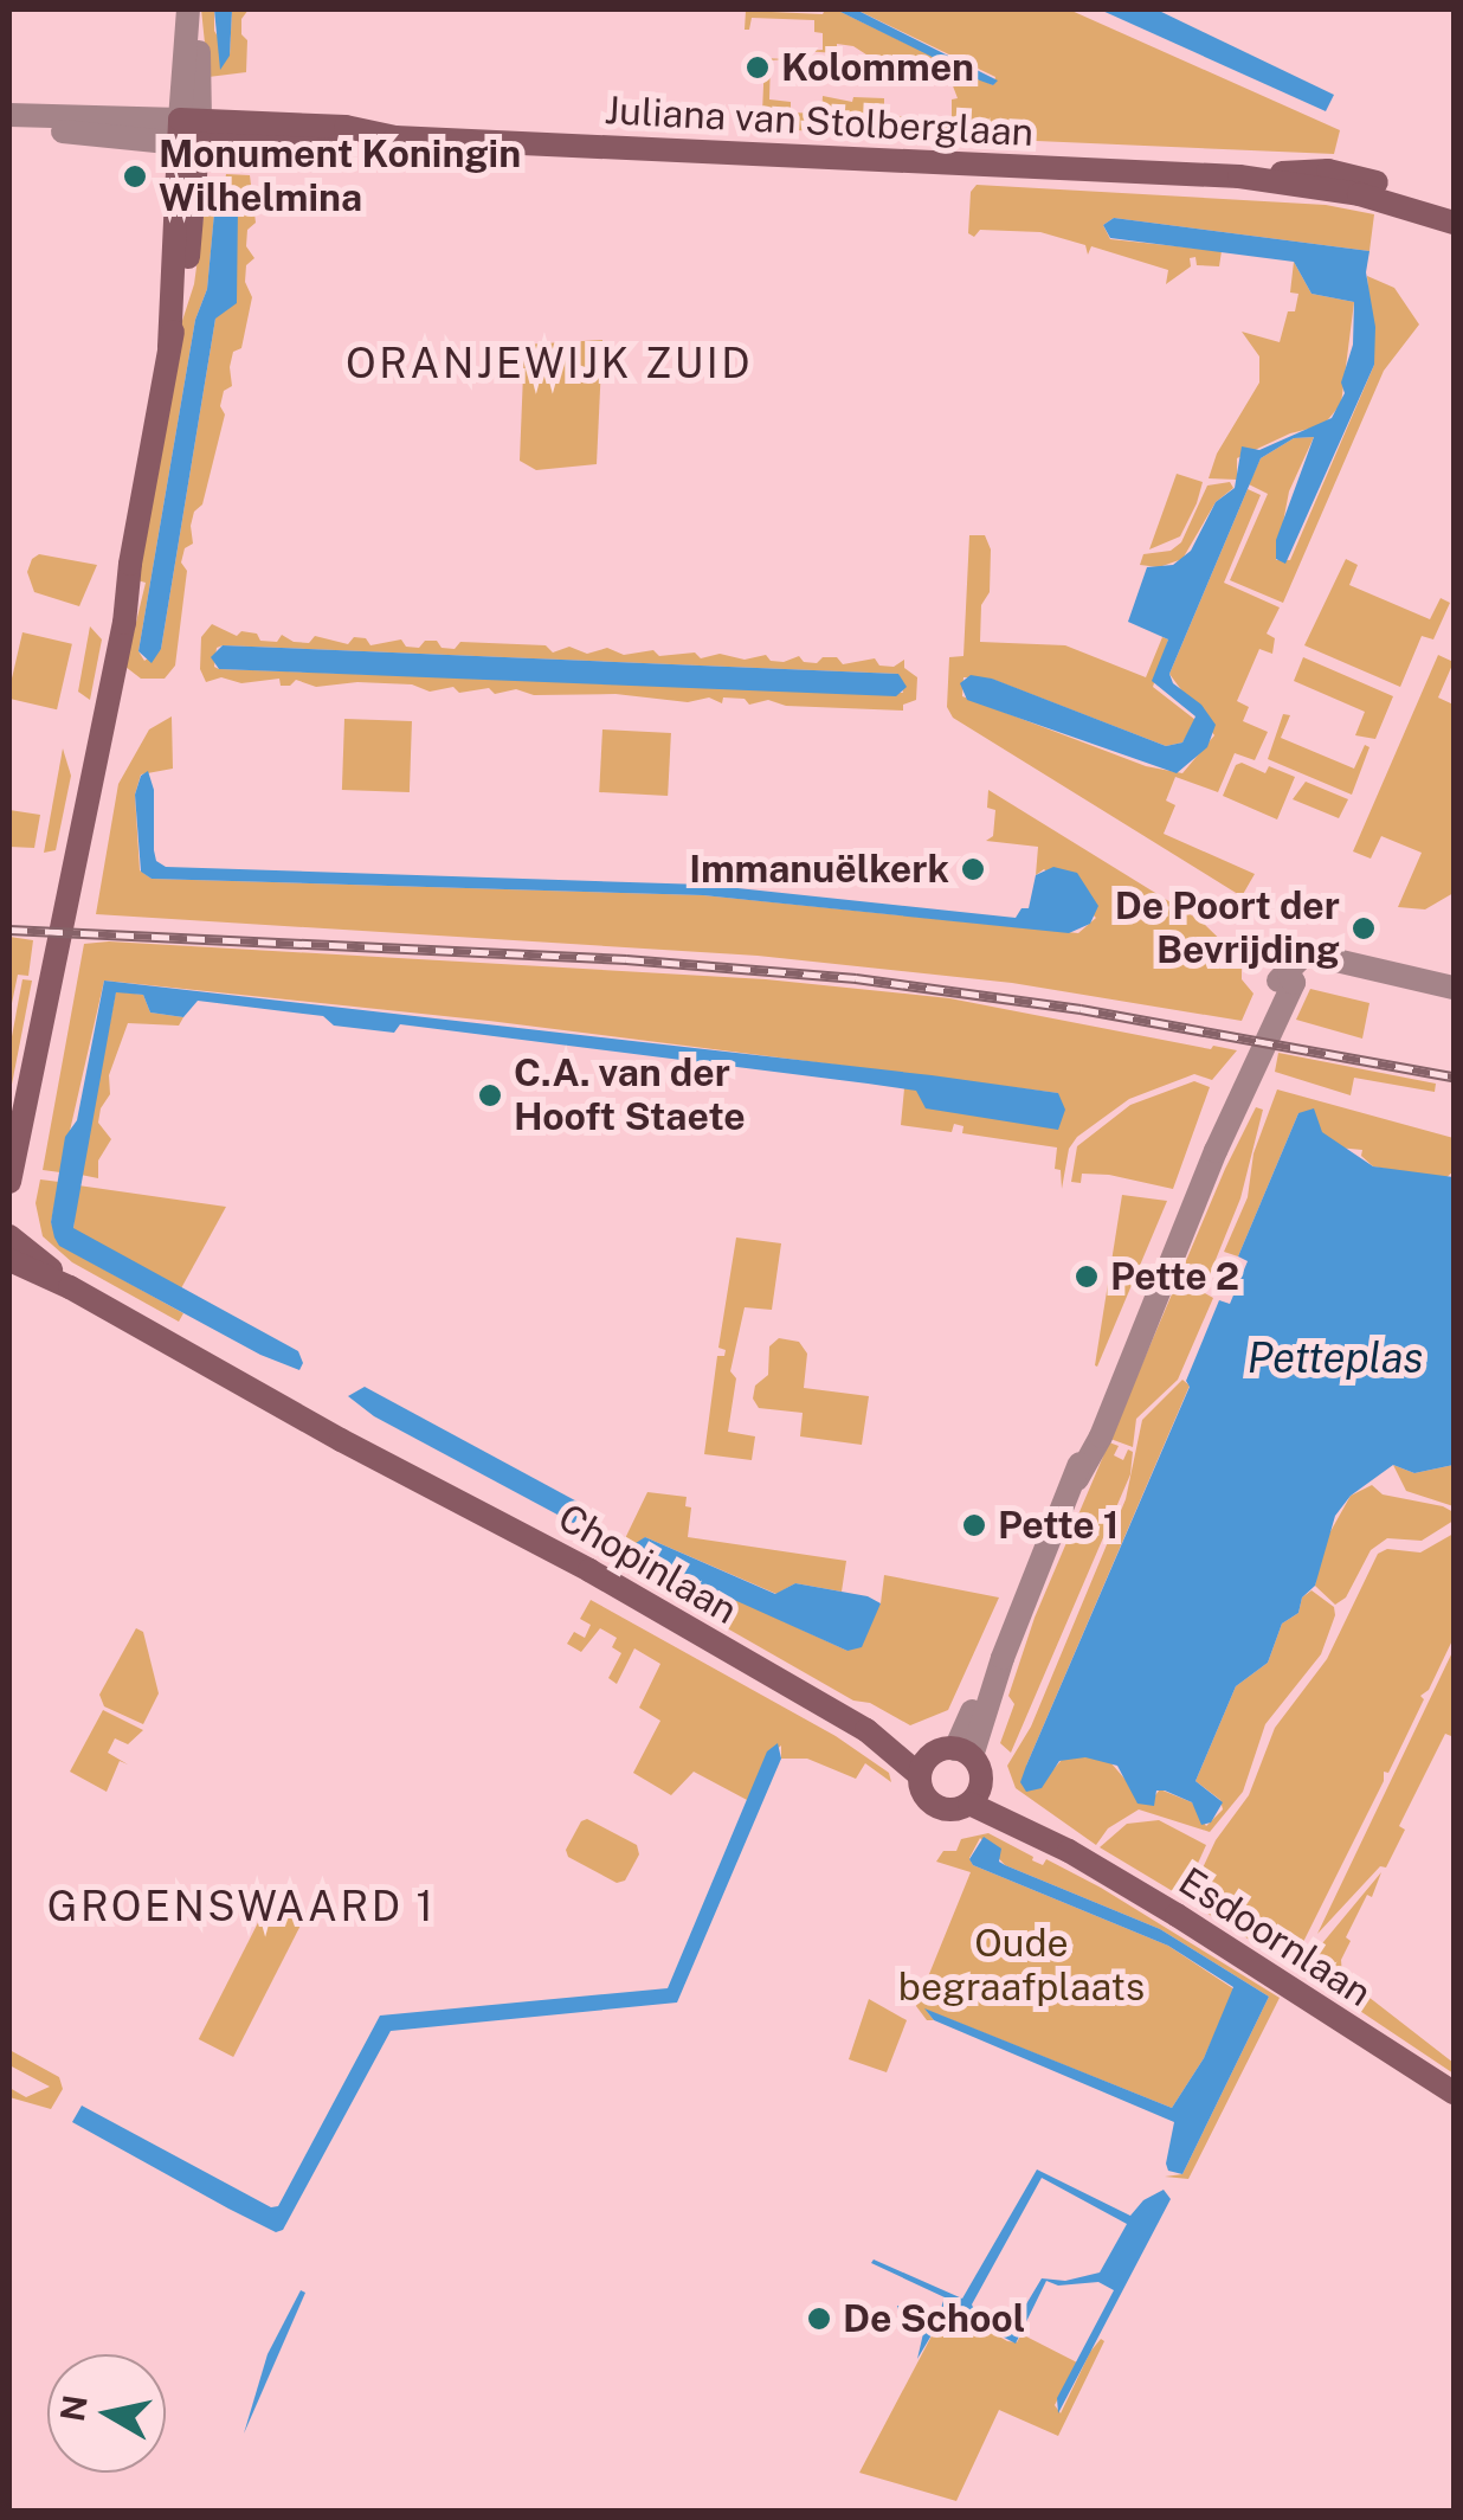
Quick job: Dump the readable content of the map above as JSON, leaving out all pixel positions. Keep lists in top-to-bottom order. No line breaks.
{"streets":{"main road":["Juliana van Stolberglaan","Chopinlaan","Esdoornlaan"]},"crossings":[["Chopinlaan","Esdoornlaan"]],"districts":["ORANJEWIJK ZUID","GROENSWAARD 1"],"water":["Petteplas"],"parks":["Oude begraafplaats"],"places":["Kolommen","Monument Koningin Wilhelmina","Immanuëlkerk","De Poort der Bevrijding","C.A. van der Hooft Staete","Pette 2","Pette 1","De School"],"north":"left"}
